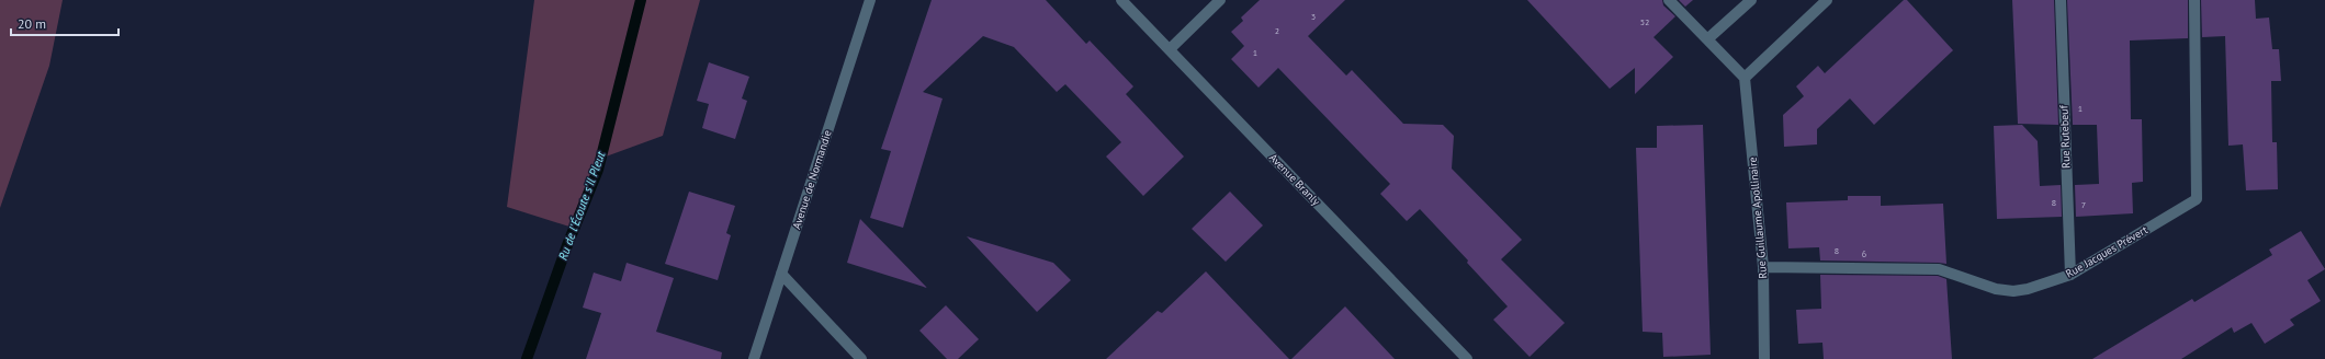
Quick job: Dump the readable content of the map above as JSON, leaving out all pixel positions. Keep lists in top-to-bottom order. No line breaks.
{"streets":{"street":["Rue Rutebeuf","Avenue de Normandie","Avenue Branly","Rue Guillaume Apollinaire","Rue Jacques Prévert"]},"crossings":[["Rue Rutebeuf","Rue Jacques Prévert"],["Rue Guillaume Apollinaire","Rue Jacques Prévert"]],"water":["Ru de l'Écoute s'Il Pleut"],"house_numbers":["3","52","2","1","1","8","7","8","6"],"scale_bar":"20 m"}
